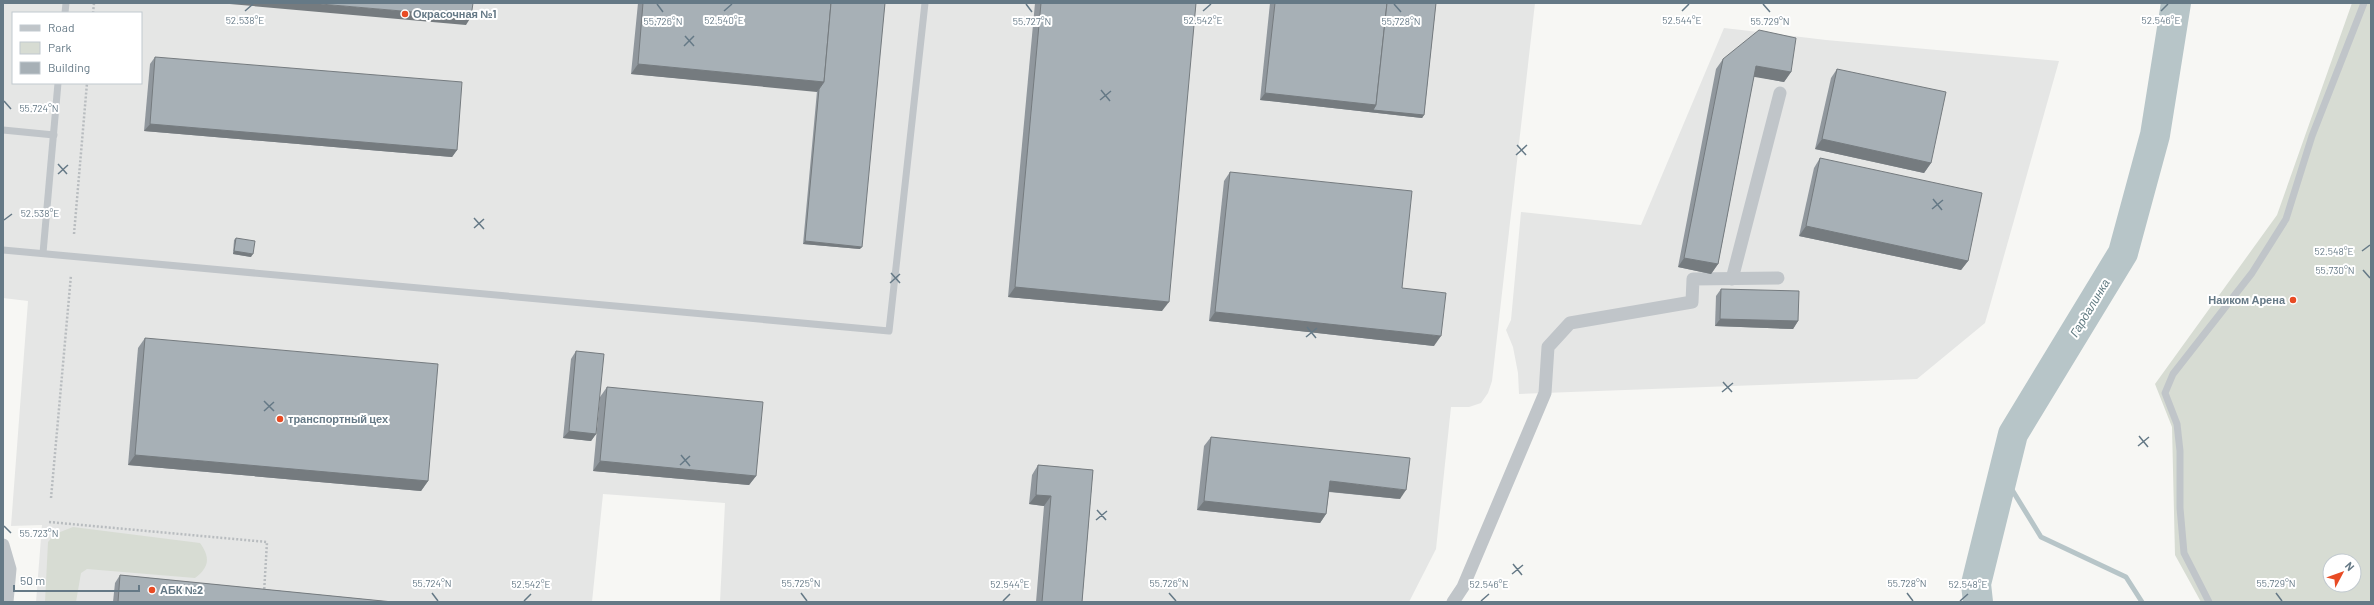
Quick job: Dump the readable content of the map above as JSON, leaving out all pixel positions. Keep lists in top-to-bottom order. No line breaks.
{"water":["Гардалинка"],"places":["Окрасочная №1","Наиком Арена","транспортный цех","АБК №2"],"legend":["Road","Park","Building"],"scale_bar":"50 m","north":"top right","coordinates":["52.538°E","52.540°E","52.542°E","52.544°E","52.546°E","55.726°N","55.727°N","55.728°N","55.729°N","55.724°N","52.548°E","55.730°N","55.723°N","55.725°N"]}
